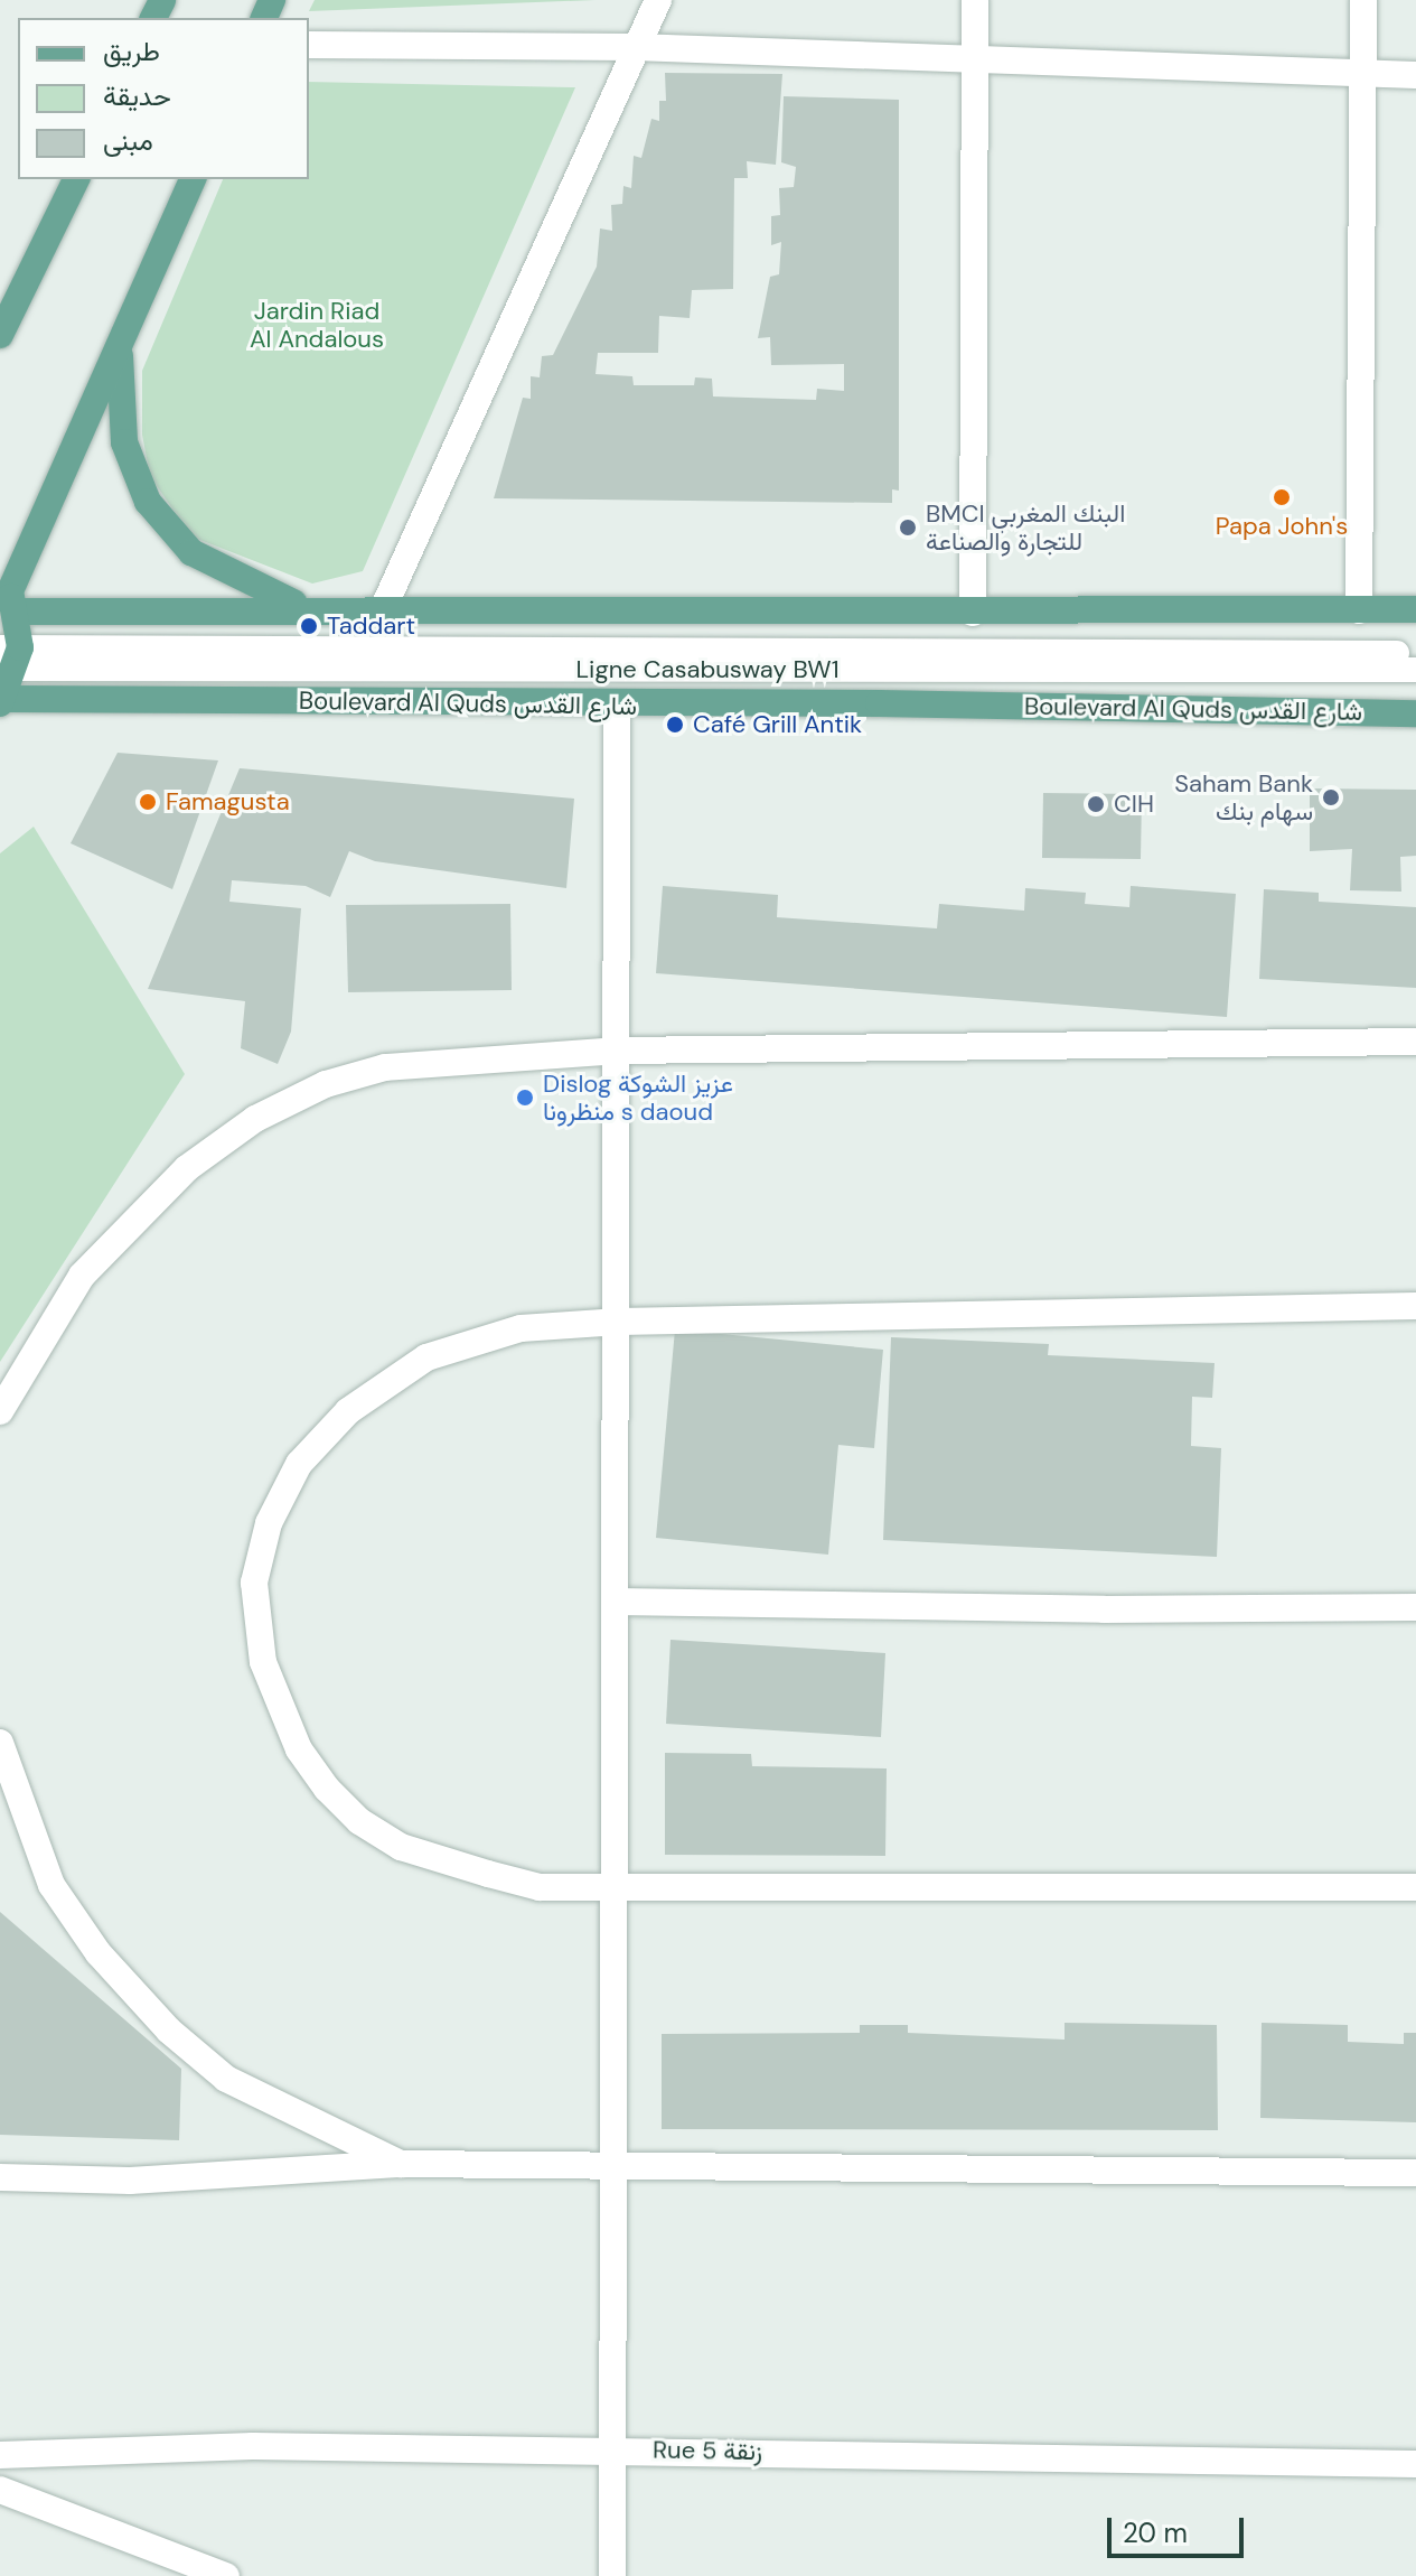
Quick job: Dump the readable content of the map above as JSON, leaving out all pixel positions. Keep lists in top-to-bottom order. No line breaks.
{"streets":{"main road":["Boulevard Al Quds شارع القدس"],"street":["Rue 5 زنقة"],"lane":["Ligne Casabusway BW1"]},"parks":["Jardin Riad Al Andalous"],"places":["Papa John's","BMCI البنك المغربي للتجارة والصناعة","Taddart","Café Grill Antik","Saham Bank سهام بنك","Famagusta","CIH","Dislog عزيز الشوكة منظرونا s daoud"],"legend":["طريق","حديقة","مبنى"],"scale_bar":"20 m"}
